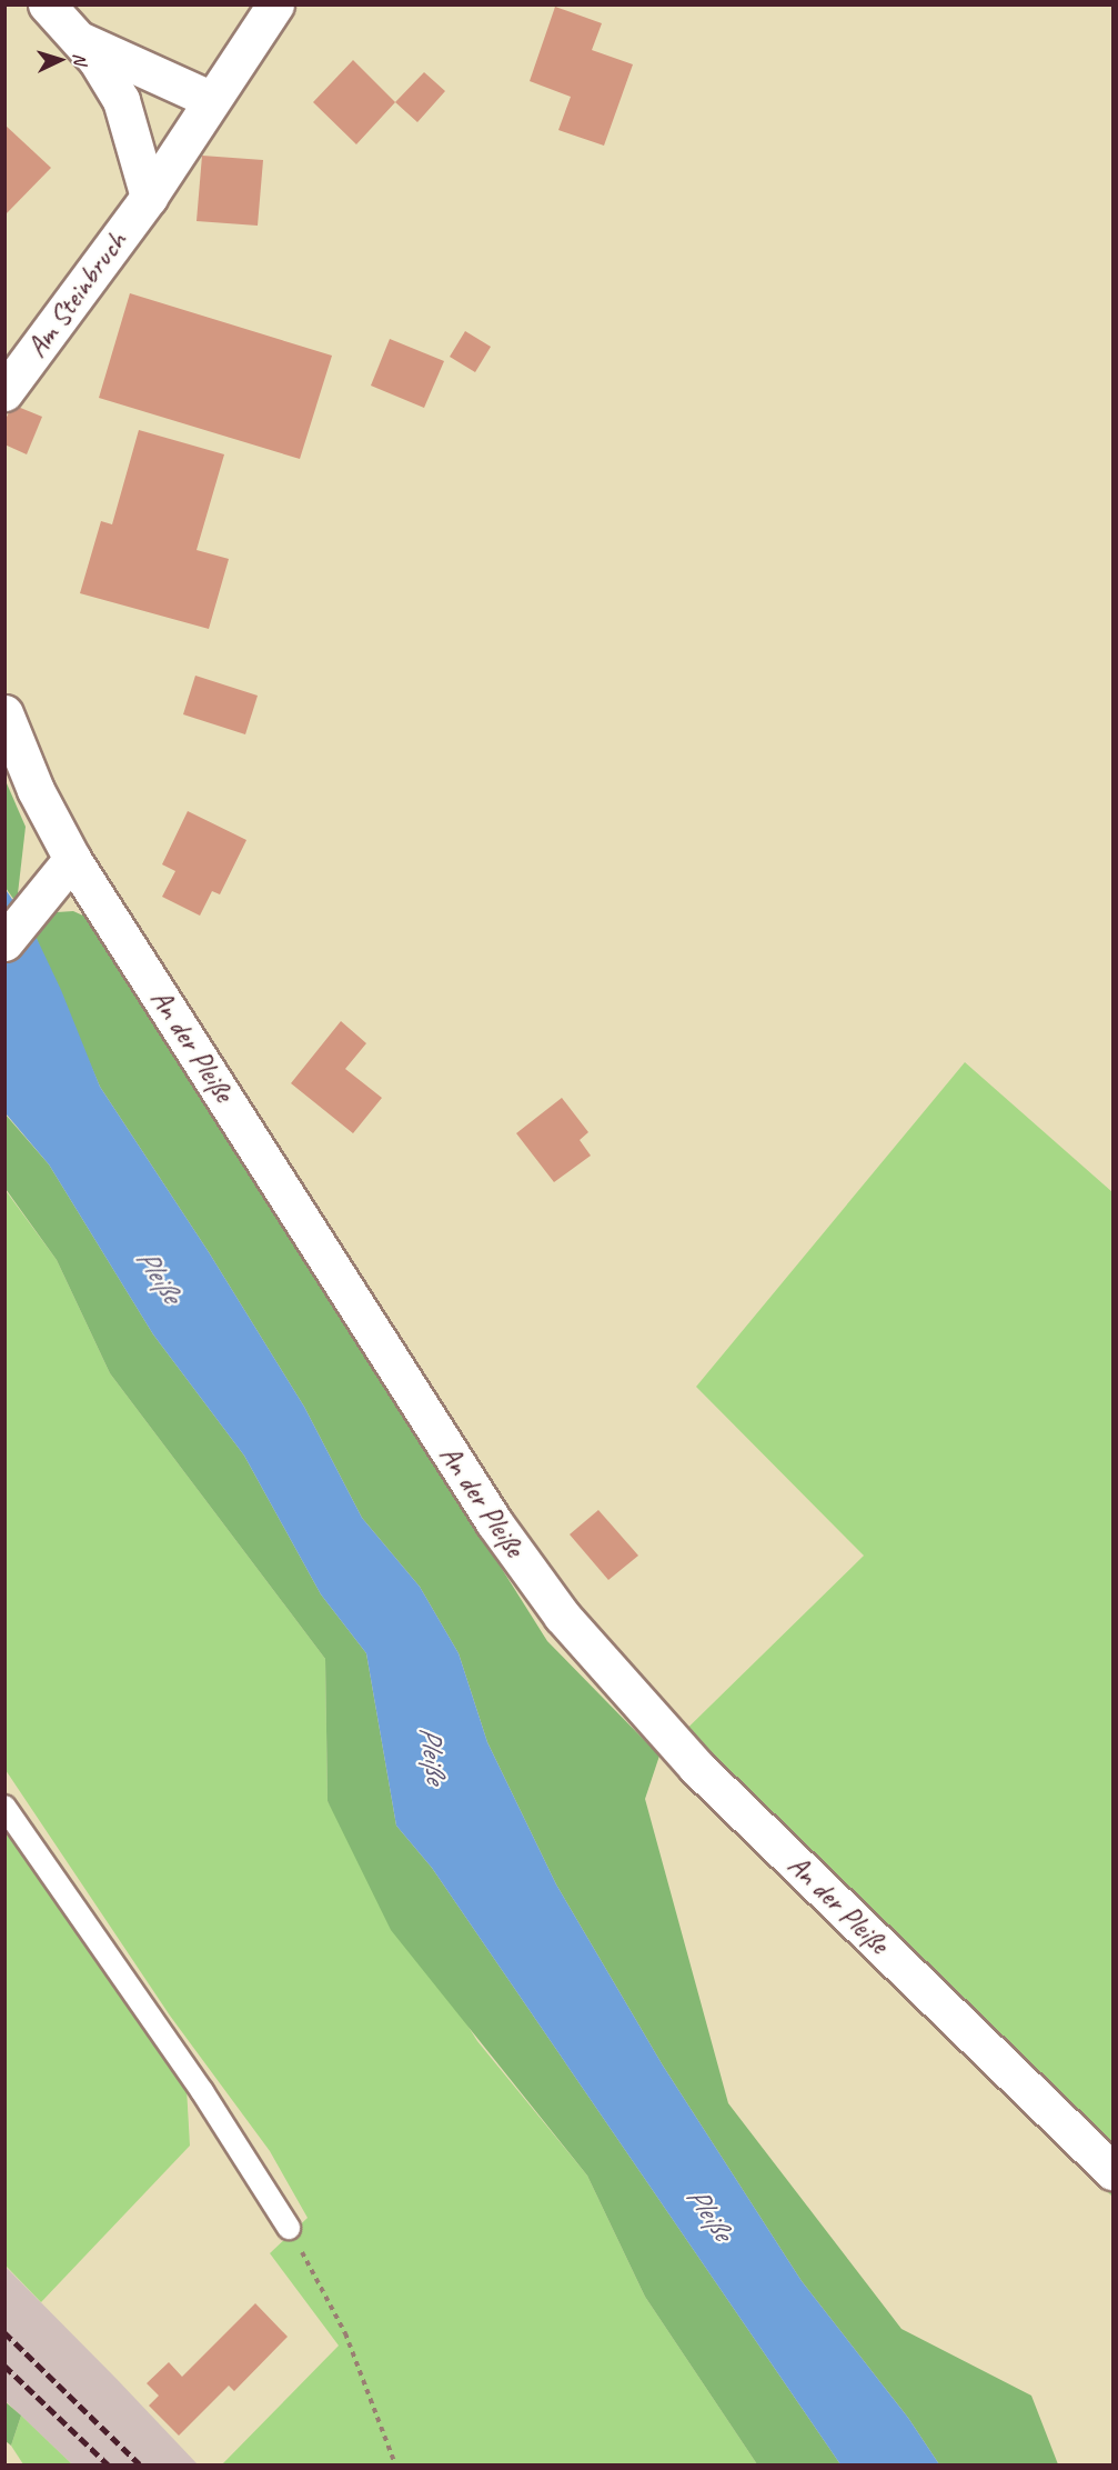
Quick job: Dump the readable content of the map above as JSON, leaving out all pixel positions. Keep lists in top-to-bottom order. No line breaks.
{"streets":{"street":["Am Steinbruch","An der Pleiße"]},"water":["Pleiße"],"north":"right"}
